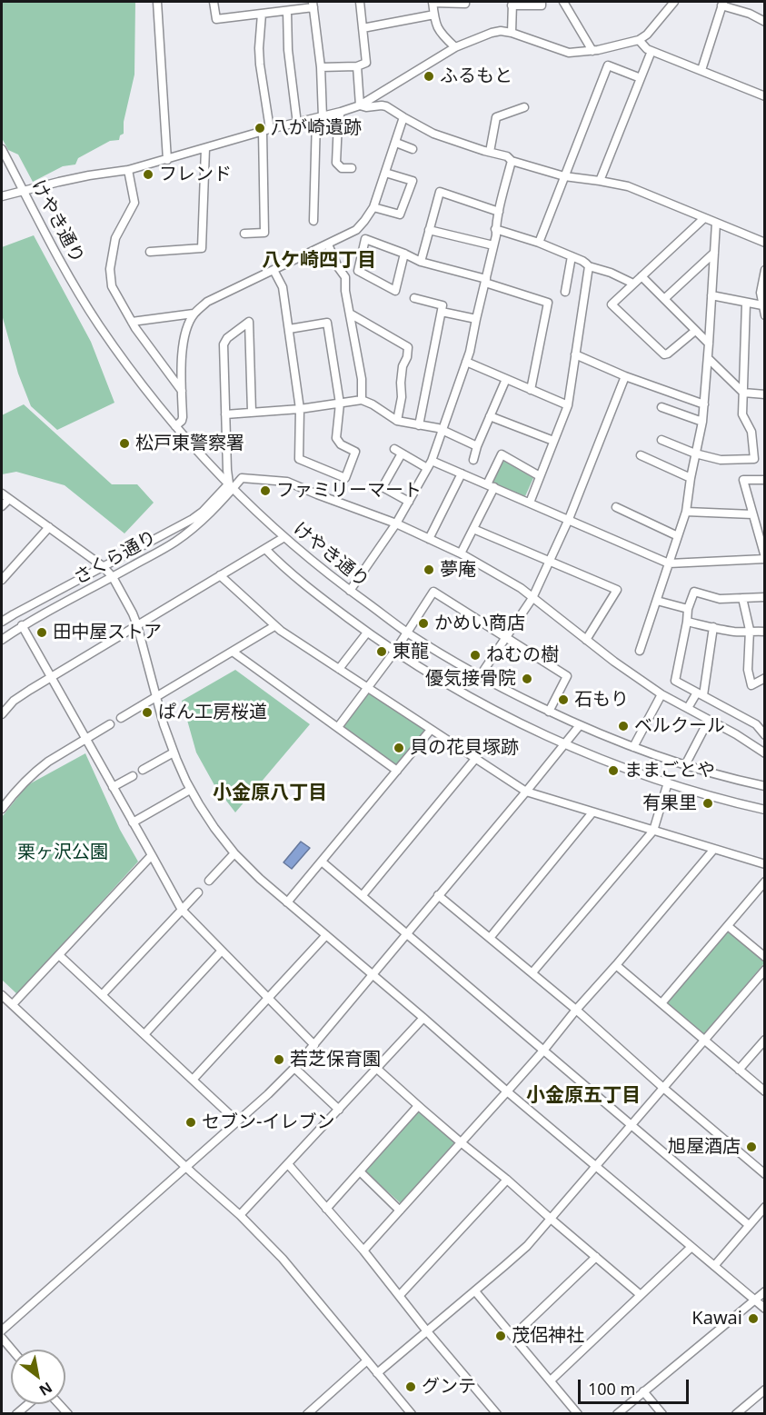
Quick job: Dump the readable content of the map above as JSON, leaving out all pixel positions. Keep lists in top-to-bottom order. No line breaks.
{"streets":{"street":["けやき通り","さくら通り"]},"crossings":[["けやき通り","さくら通り"]],"districts":["八ケ崎四丁目","小金原八丁目","小金原五丁目"],"parks":["栗ヶ沢公園"],"places":["ふるもと","八が崎遺跡","フレンド","松戸東警察署","ファミリーマート","夢庵","かめい商店","田中屋ストア","東龍","ねむの樹","優気接骨院","石もり","ぱん工房桜道","ベルクール","貝の花貝塚跡","ままごとや","有果里","若芝保育園","セブン-イレブン","旭屋酒店","Kawai","茂侶神社","グンテ"],"scale_bar":"100 m","north":"bottom right"}
